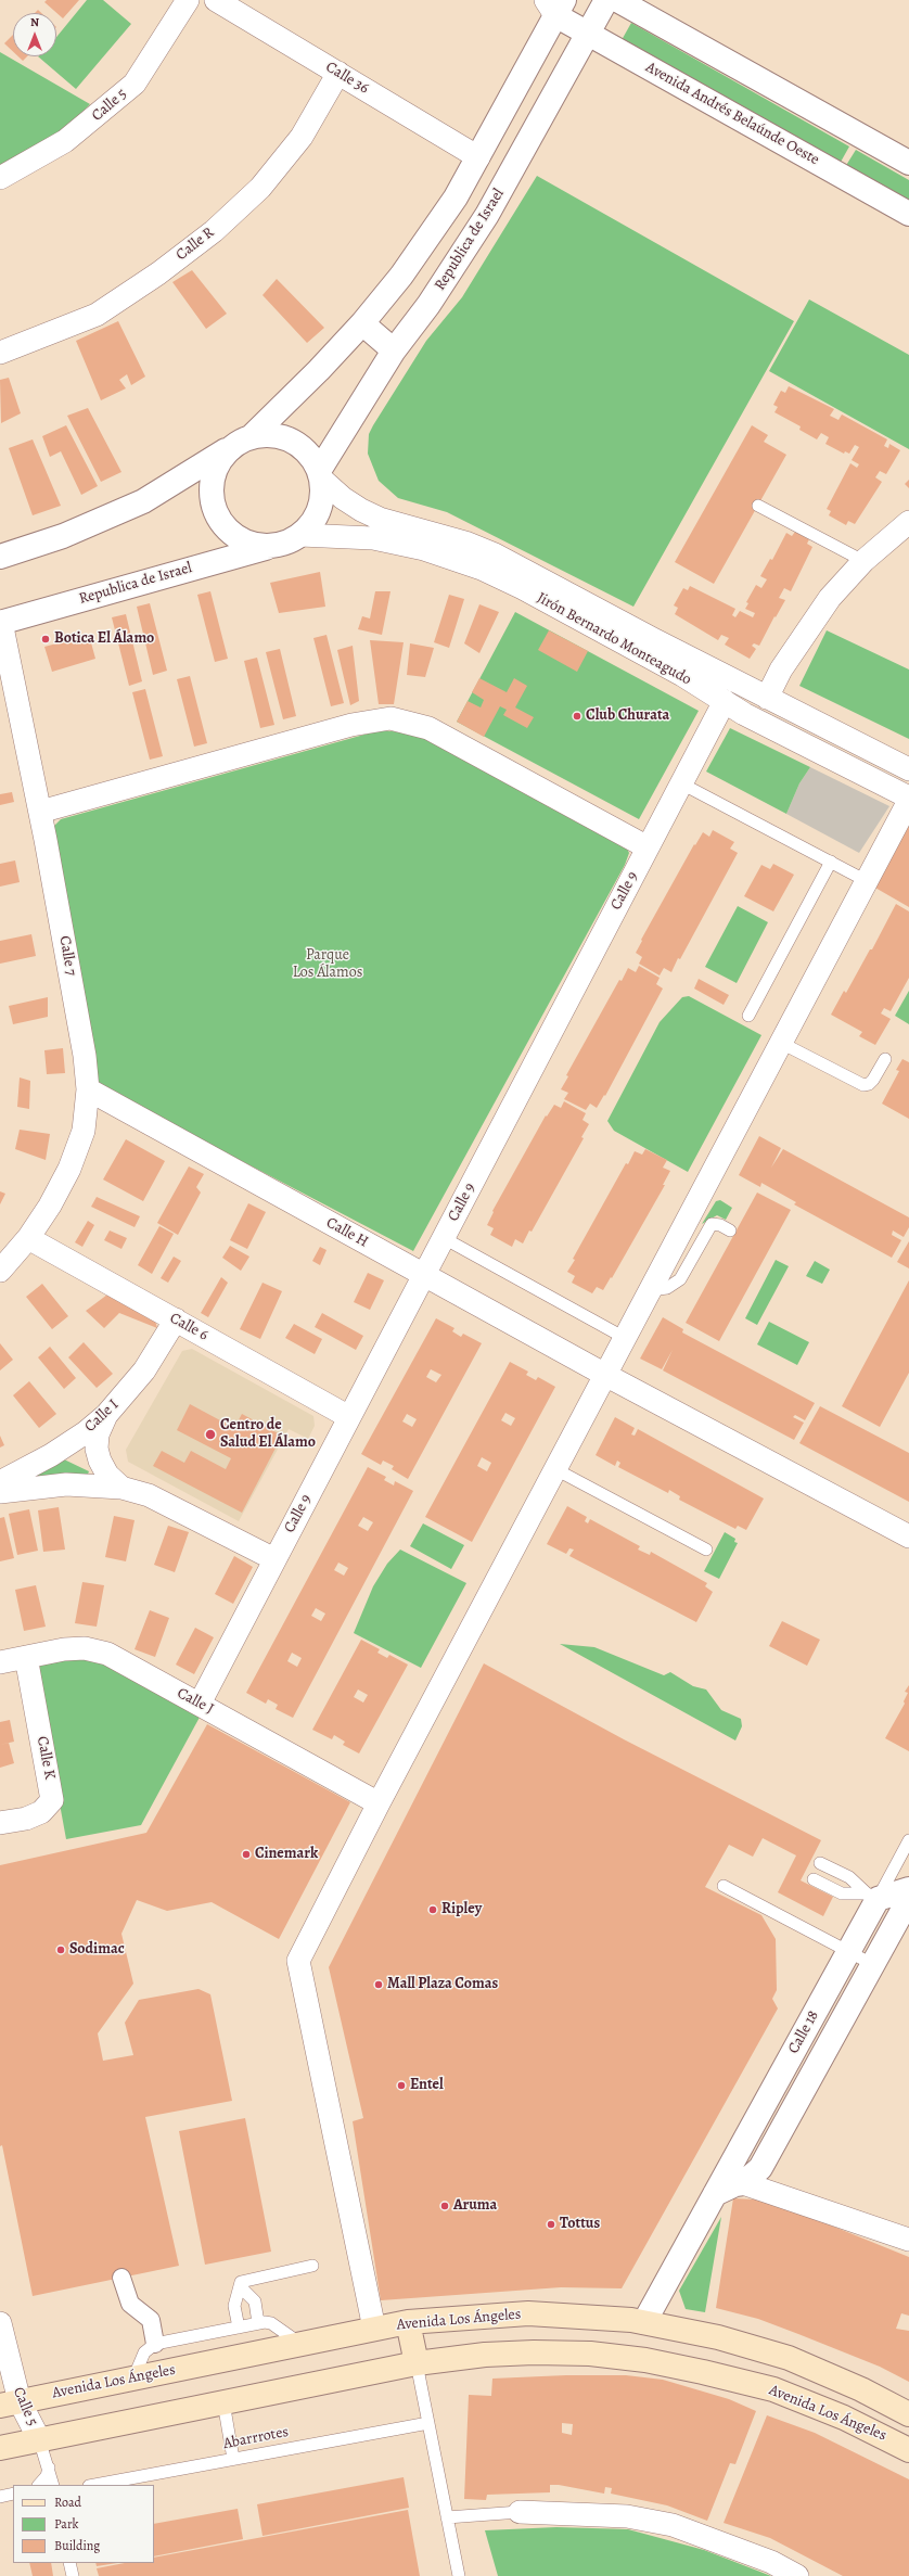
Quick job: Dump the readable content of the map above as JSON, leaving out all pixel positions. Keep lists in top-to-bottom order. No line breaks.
{"streets":{"main road":["Avenida Los Ángeles"],"street":["Calle 36","Calle 5","Avenida Andrés Belaúnde Oeste","Republica de Israel","Calle R","Jirón Bernardo Monteagudo","Calle 9","Calle 7","Calle H","Calle 6","Calle I","Calle J","Calle K","Calle 18"],"lane":["Abarrrotes"]},"crossings":[["Calle 36","Calle R"],["Calle 5","Avenida Los Ángeles"],["Avenida Andrés Belaúnde Oeste","Republica de Israel"],["Republica de Israel","Jirón Bernardo Monteagudo"],["Republica de Israel","Calle 7"],["Jirón Bernardo Monteagudo","Calle 9"],["Calle 9","Calle H"],["Calle 9","Calle 6"],["Calle 9","Calle J"],["Calle 7","Calle H"],["Calle 7","Calle 6"],["Calle 6","Calle I"],["Calle J","Calle K"],["Calle 18","Avenida Los Ángeles"]],"parks":["Parque Los Álamos"],"places":["Botica El Álamo","Club Churata","Centro de Salud El Álamo","Cinemark","Ripley","Sodimac","Mall Plaza Comas","Entel","Aruma","Tottus"],"legend":["Road","Park","Building"],"north":"top"}
